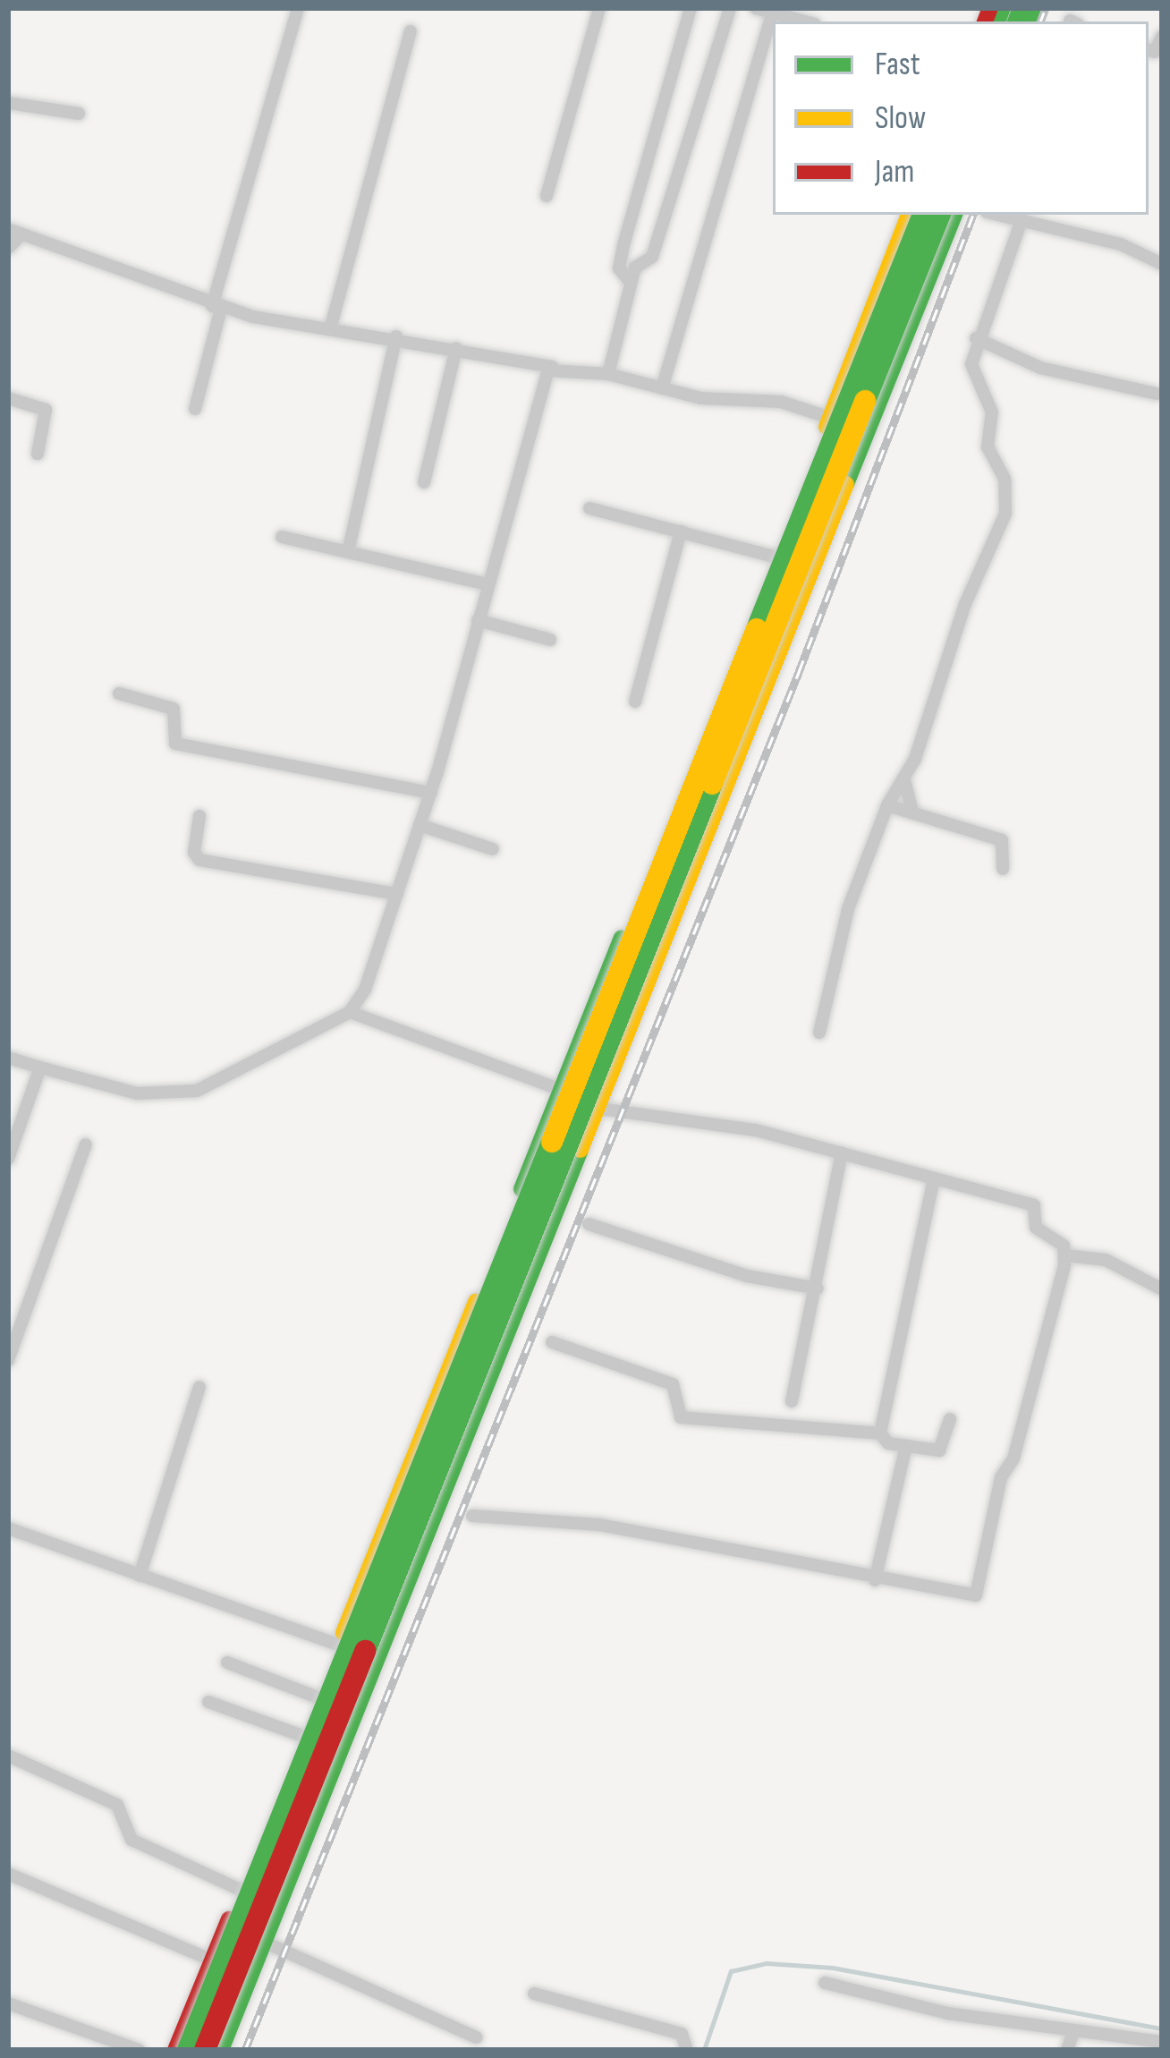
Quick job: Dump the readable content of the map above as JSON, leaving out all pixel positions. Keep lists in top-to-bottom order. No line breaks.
{"legend":["Fast","Slow","Jam"]}
